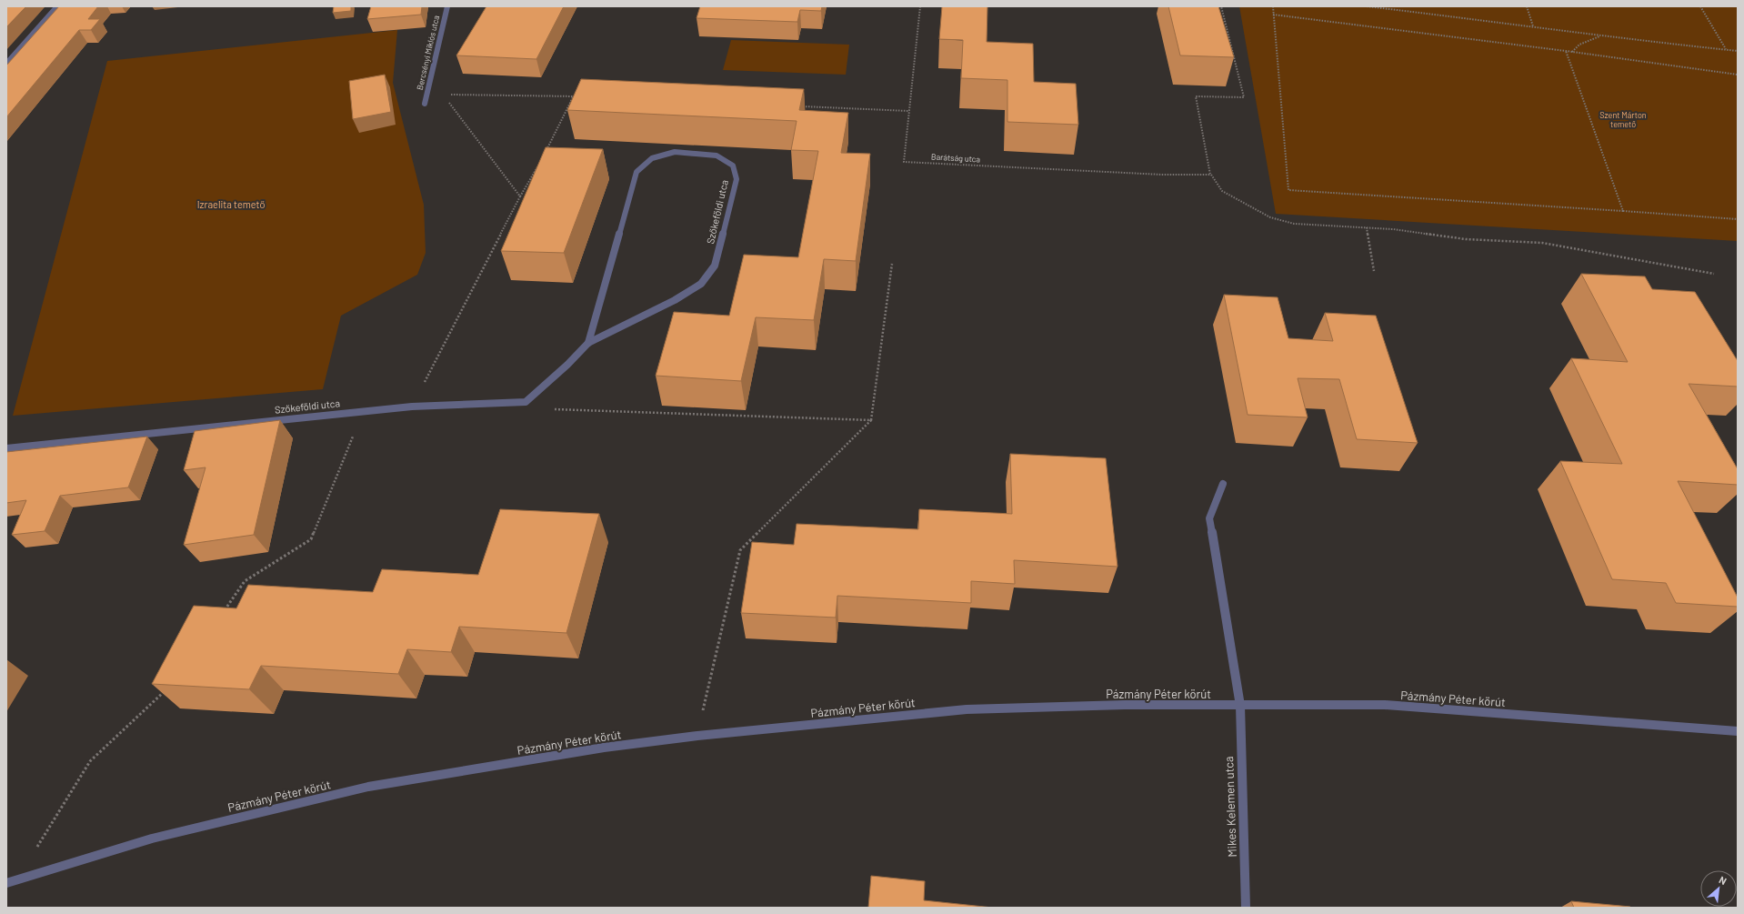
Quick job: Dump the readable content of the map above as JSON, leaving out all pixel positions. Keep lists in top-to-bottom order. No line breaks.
{"streets":{"street":["Bercsényi Miklós utca","Szőkeföldi utca","Pázmány Péter körút","Mikes Kelemen utca"],"path":["Barátság utca"]},"crossings":[["Pázmány Péter körút","Mikes Kelemen utca"]],"parks":["Szent Márton temető","Izraelita temető"],"north":"top right"}
